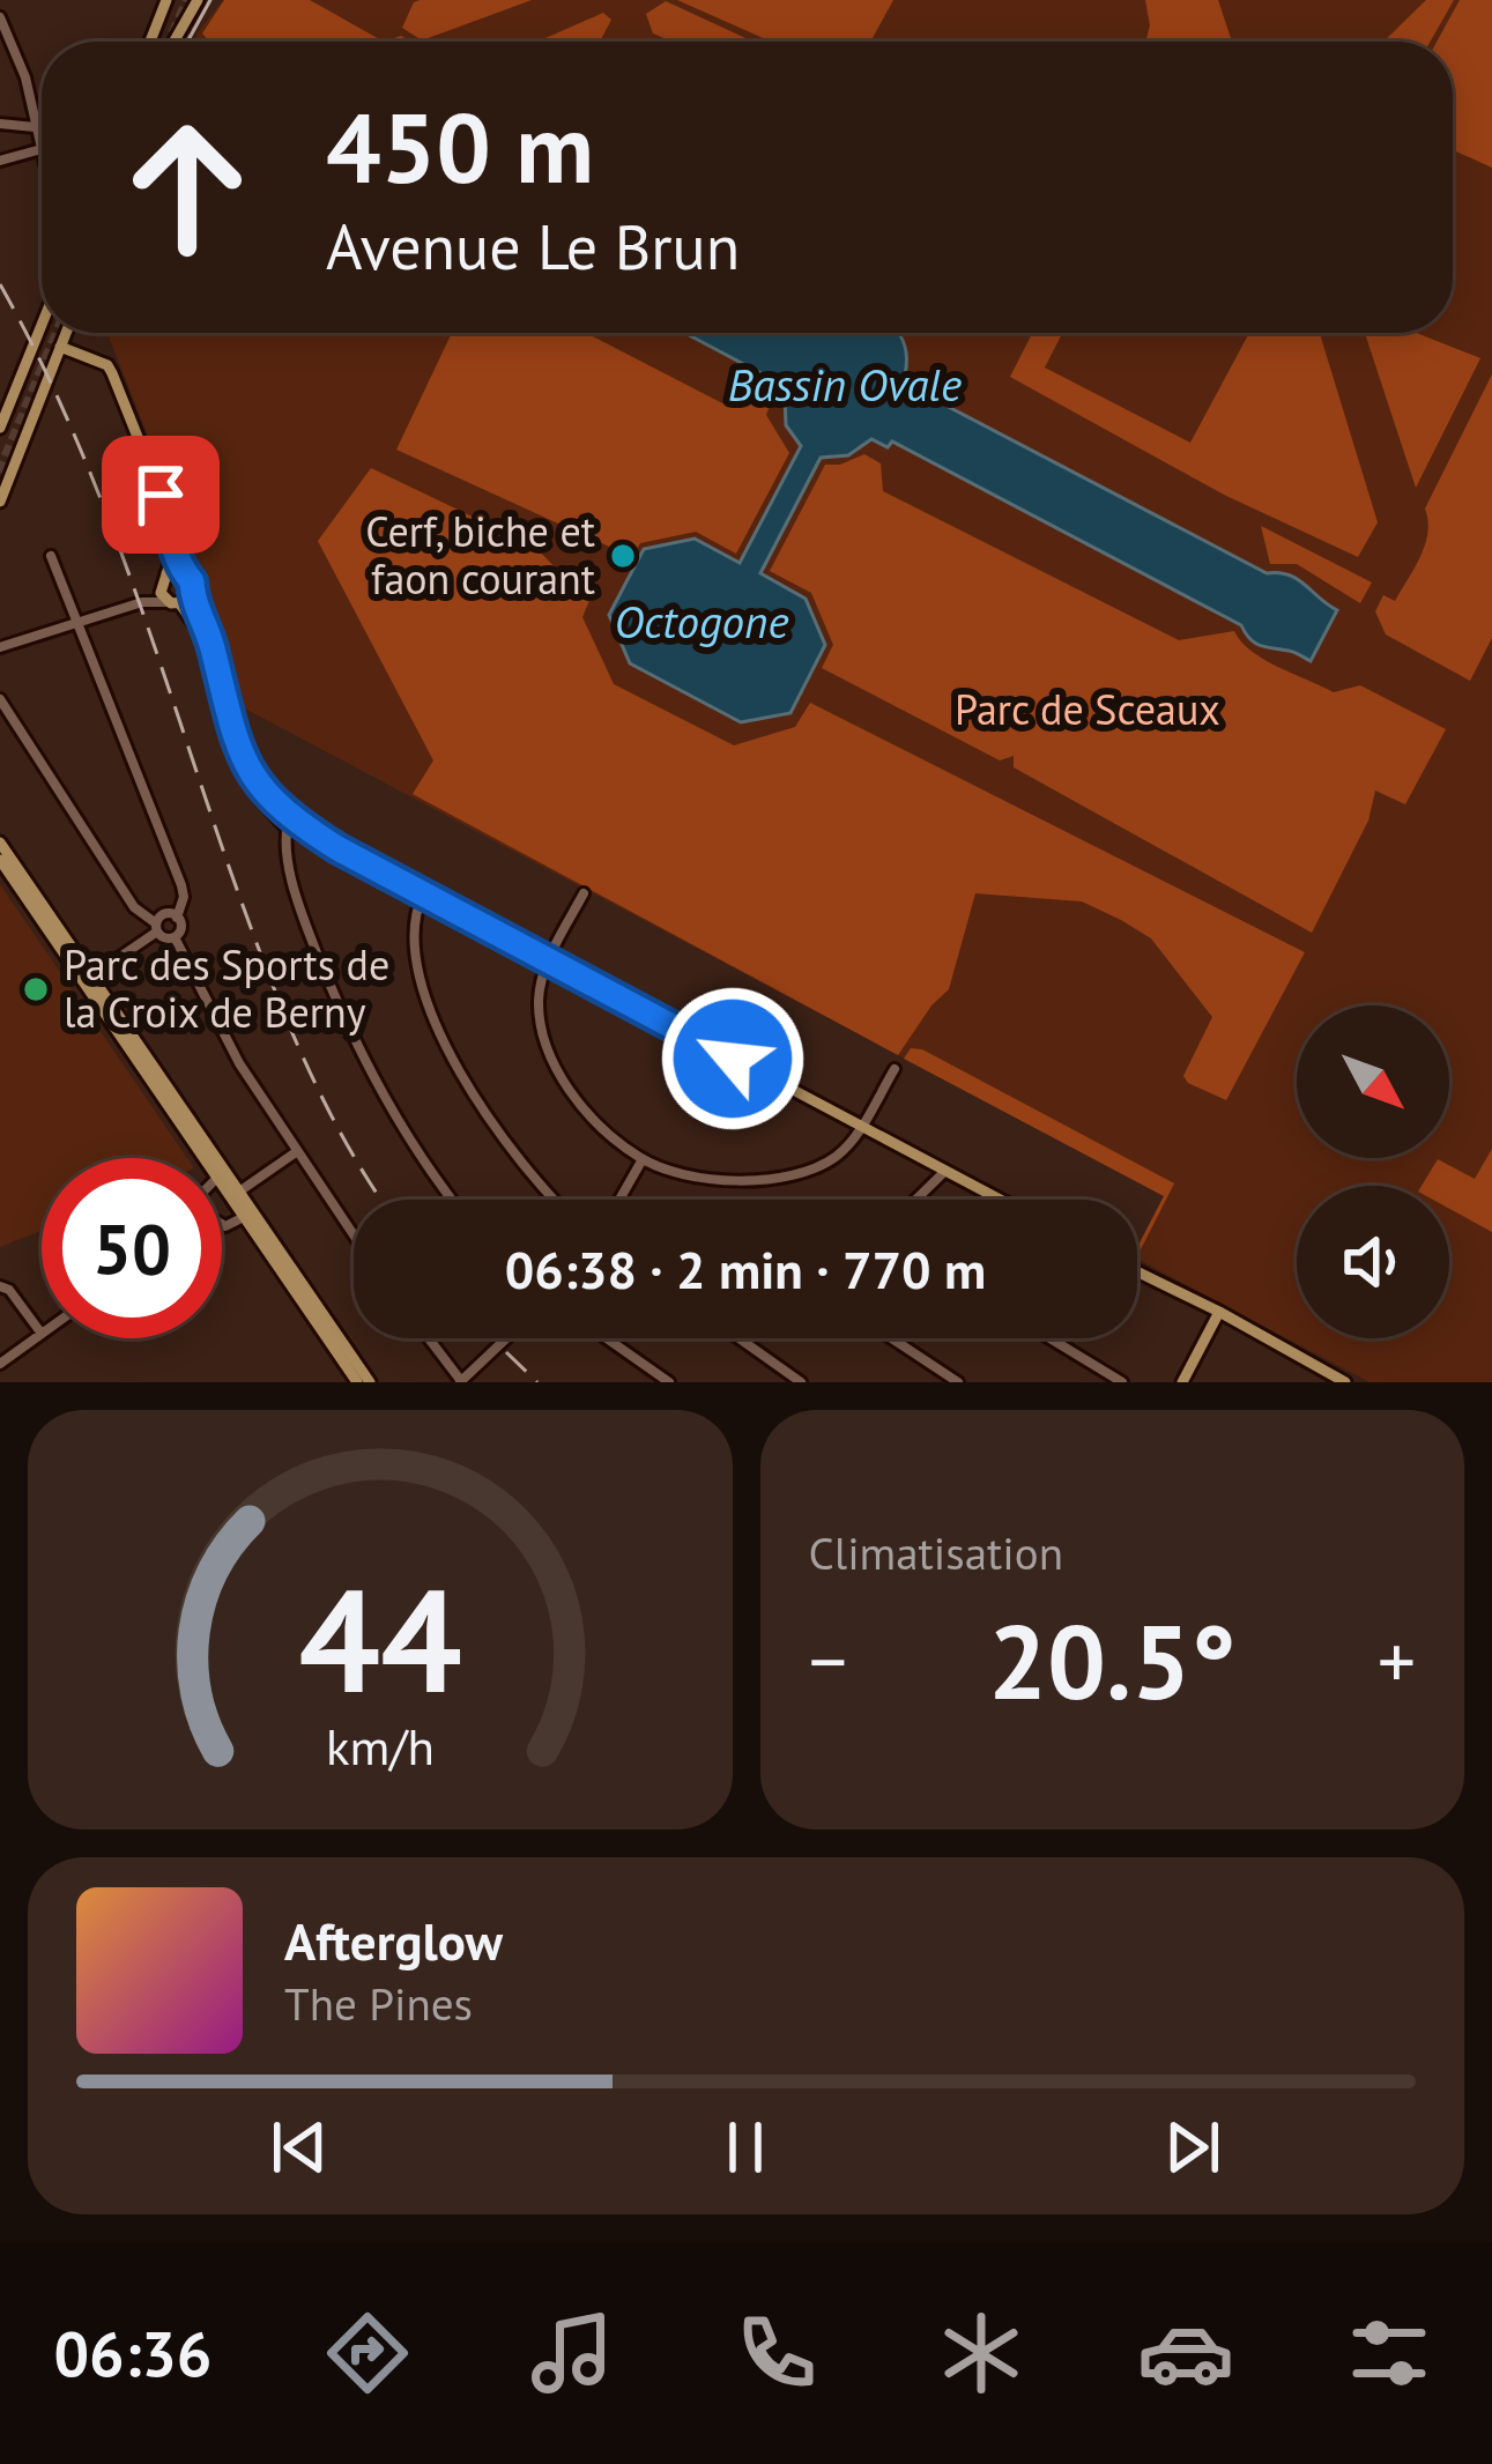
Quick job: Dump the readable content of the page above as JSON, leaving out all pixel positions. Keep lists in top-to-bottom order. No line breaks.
{"water":["Bassin Ovale","Octogone"],"parks":["Parc de Sceaux"],"places":["Cerf, biche et faon courant","Parc des Sports de la Croix de Berny"],"north":"bottom right","page":{"turn":["450 m","Avenue Le Brun"],"limit":"50","trip":"06:38 · 2 min · 770 m","tile":"Climatisation","heat":["−","20.5°","+"],"song":["Afterglow","The Pines"],"tabs":"06:36","gauge":["44","km/h"]}}
